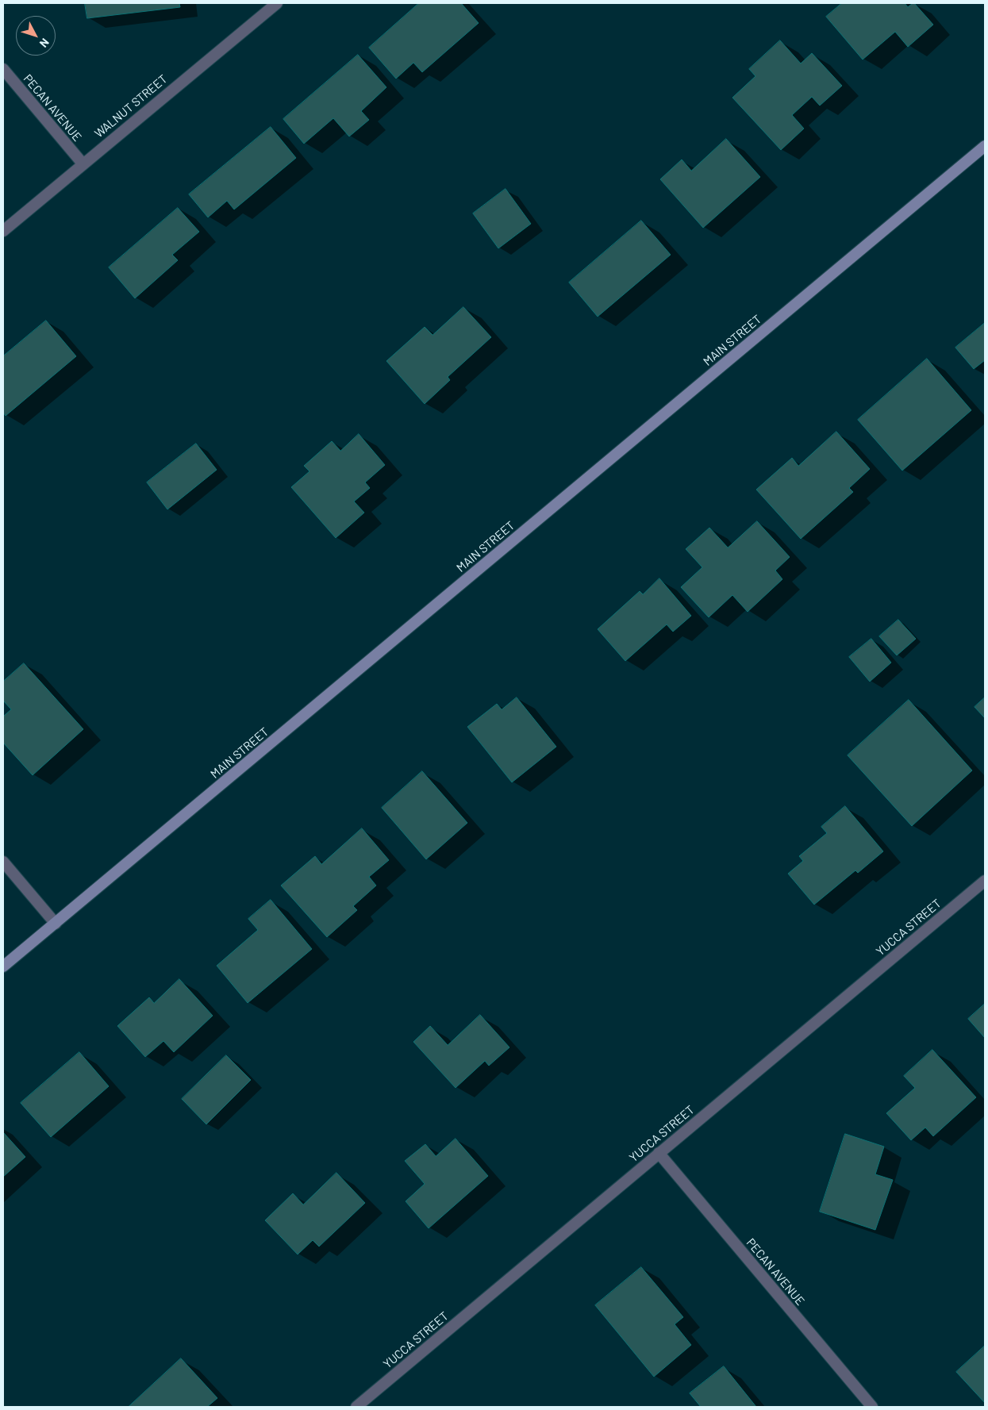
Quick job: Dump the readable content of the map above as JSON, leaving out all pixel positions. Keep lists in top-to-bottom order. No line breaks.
{"streets":{"main road":["MAIN STREET"],"street":["WALNUT STREET","PECAN AVENUE","YUCCA STREET"]},"crossings":[["WALNUT STREET","PECAN AVENUE"],["PECAN AVENUE","YUCCA STREET"]],"north":"bottom right"}
